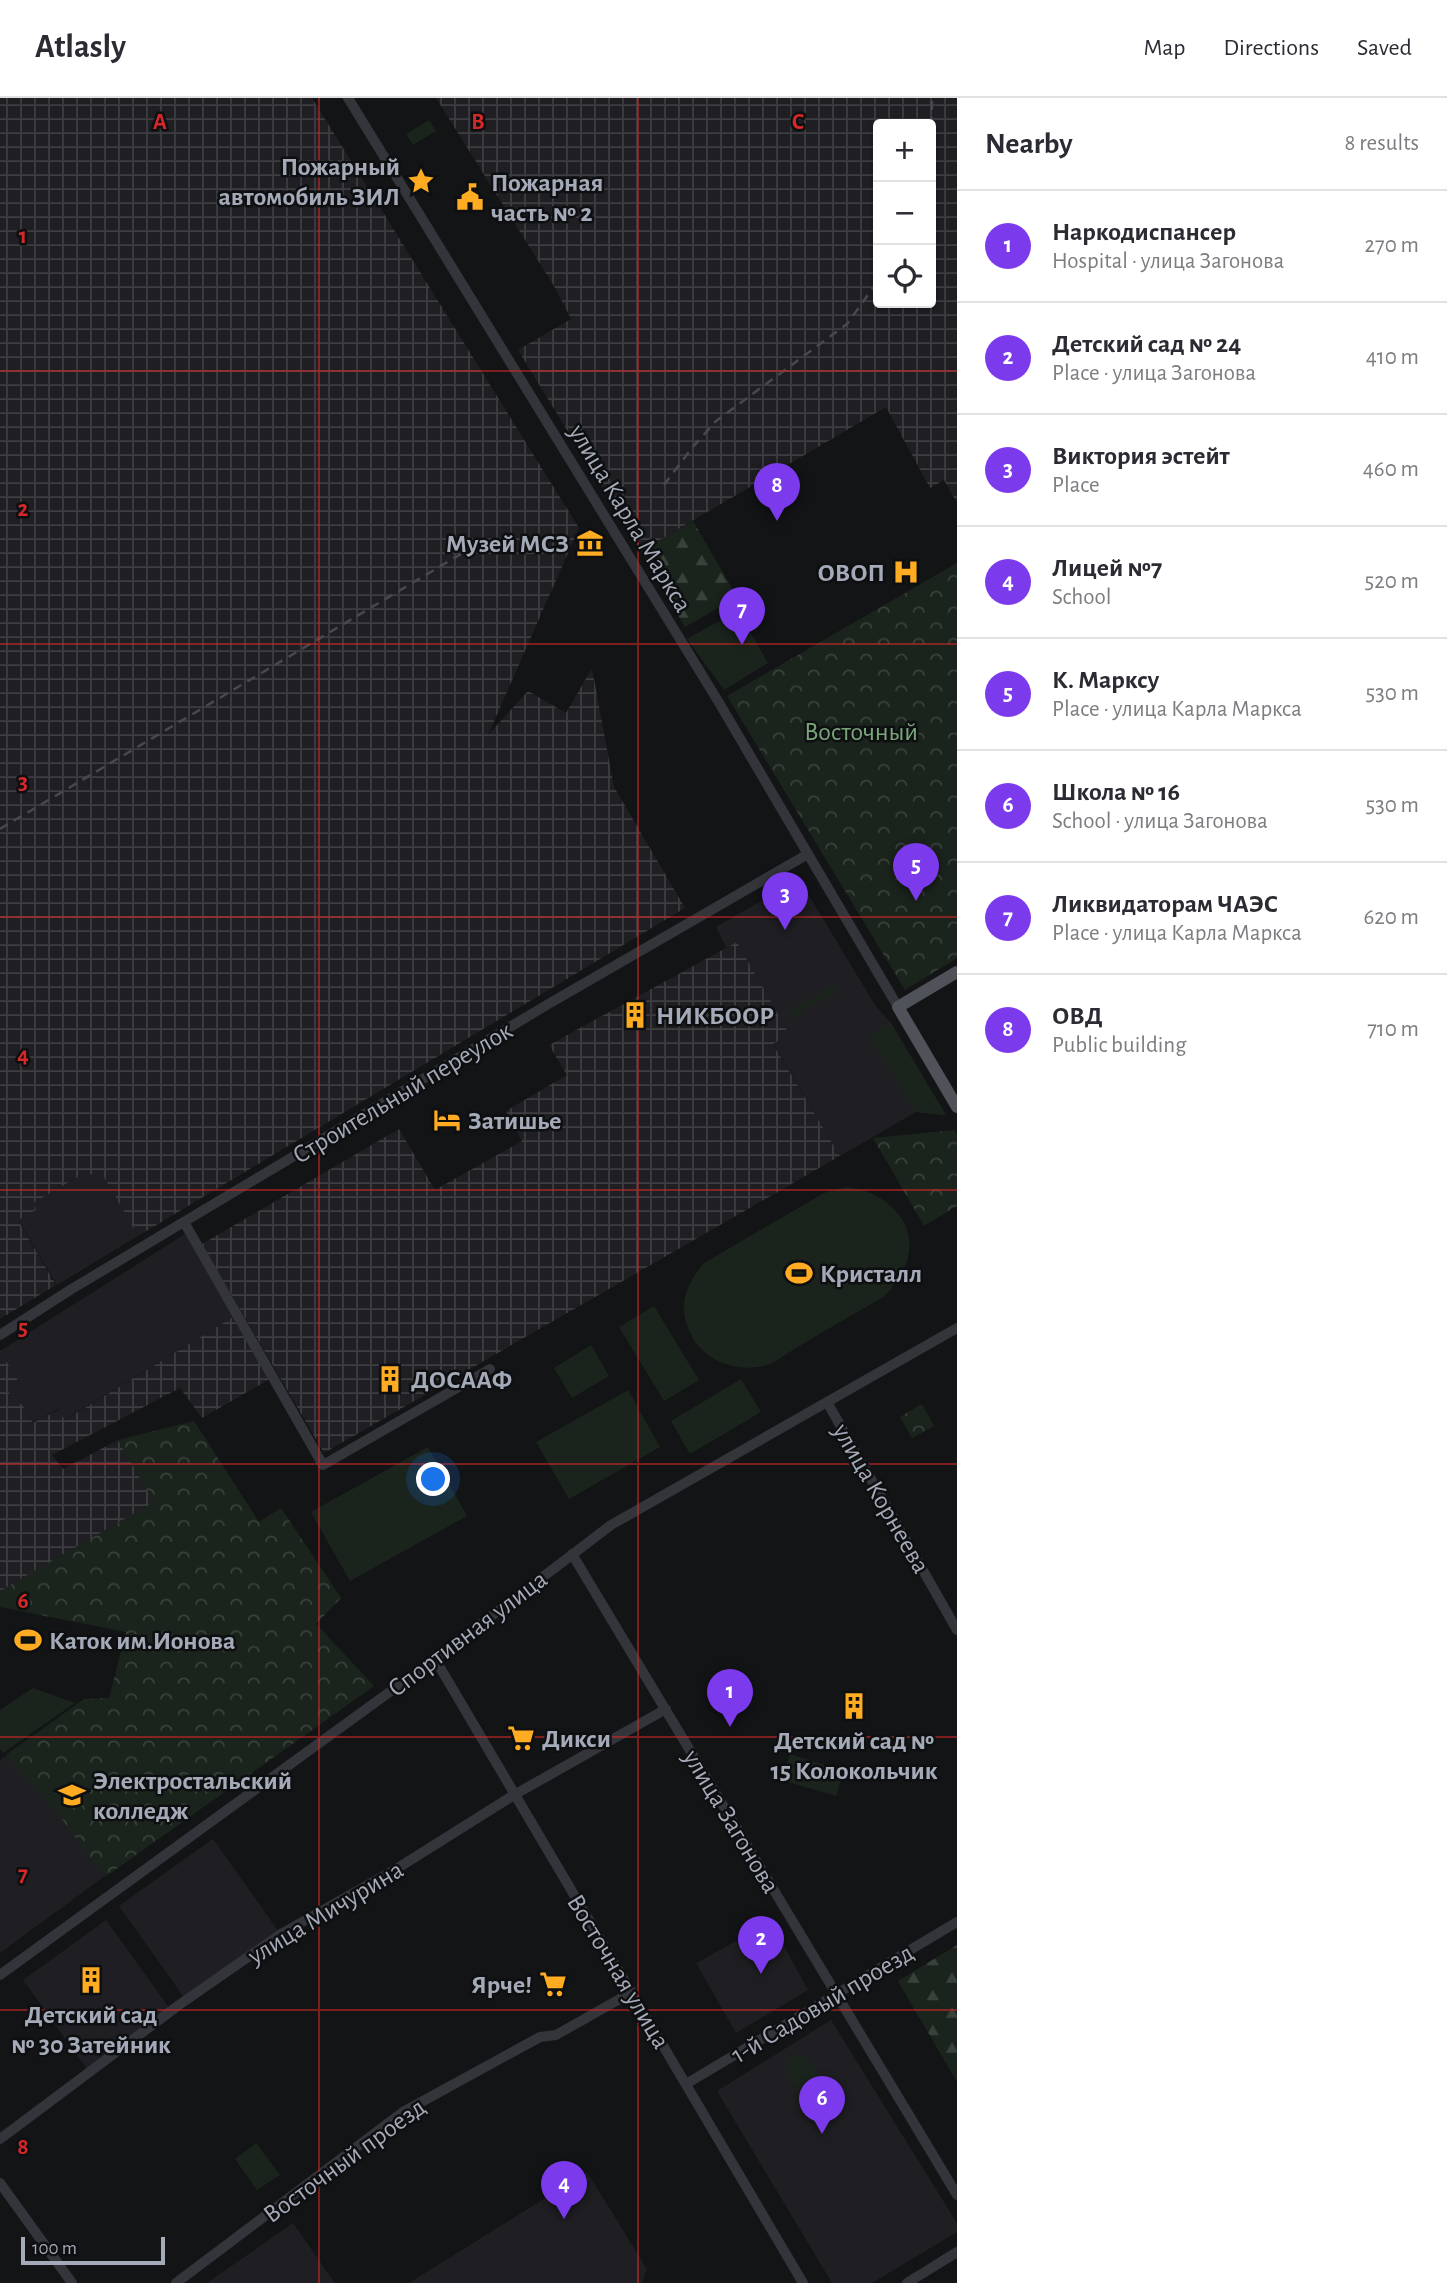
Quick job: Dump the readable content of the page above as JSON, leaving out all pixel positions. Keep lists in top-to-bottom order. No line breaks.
{"streets":{"main road":["улица Карла Маркса"],"street":["Строительный переулок","улица Корнеева","Спортивная улица","улица Загонова","улица Мичурина","Восточная улица","1-й Садовый проезд","Восточный проезд"]},"crossings":[["улица Карла Маркса","Строительный переулок"],["улица Корнеева","Спортивная улица"],["Спортивная улица","улица Загонова"],["Спортивная улица","Восточная улица"],["улица Загонова","улица Мичурина"],["улица Загонова","1-й Садовый проезд"],["улица Мичурина","Восточная улица"],["Восточная улица","1-й Садовый проезд"],["Восточная улица","Восточный проезд"]],"parks":["Восточный"],"places":{"place":["Пожарный автомобиль ЗИЛ"],"public building":["Пожарная часть № 2"],"museum":["Музей МСЗ"],"hospital":["ОВОП"],"building":["НИКБООР","ДОСААФ","Детский сад № 15 Колокольчик","Детский сад № 30 Затейник"],"hotel":["Затишье"],"sports":["Кристалл","Каток им.Ионова"],"supermarket":["Дикси","Ярче!"],"school or university":["Электростальский колледж"]},"scale_bar":"100 m","page":{"header":"Atlasly","nav":["Map","Directions","Saved"],"heading":["Nearby","8 results"],"map_buttons":["+","−"],"list":[{"mark":"1","name":"Наркодиспансер","note":"Hospital · улица Загонова","value":"270 m"},{"mark":"2","name":"Детский сад № 24","note":"Place · улица Загонова","value":"410 m"},{"mark":"3","name":"Виктория эстейт","note":"Place","value":"460 m"},{"mark":"4","name":"Лицей №7","note":"School","value":"520 m"},{"mark":"5","name":"К. Марксу","note":"Place · улица Карла Маркса","value":"530 m"},{"mark":"6","name":"Школа № 16","note":"School · улица Загонова","value":"530 m"},{"mark":"7","name":"Ликвидаторам ЧАЭС","note":"Place · улица Карла Маркса","value":"620 m"},{"mark":"8","name":"ОВД","note":"Public building","value":"710 m"}],"pins":["8","7","5","3","1","2","6","4"],"scale":"100 m"},"grid":{"columns":["A","B","C"],"rows":["1","2","3","4","5","6","7","8"]}}
